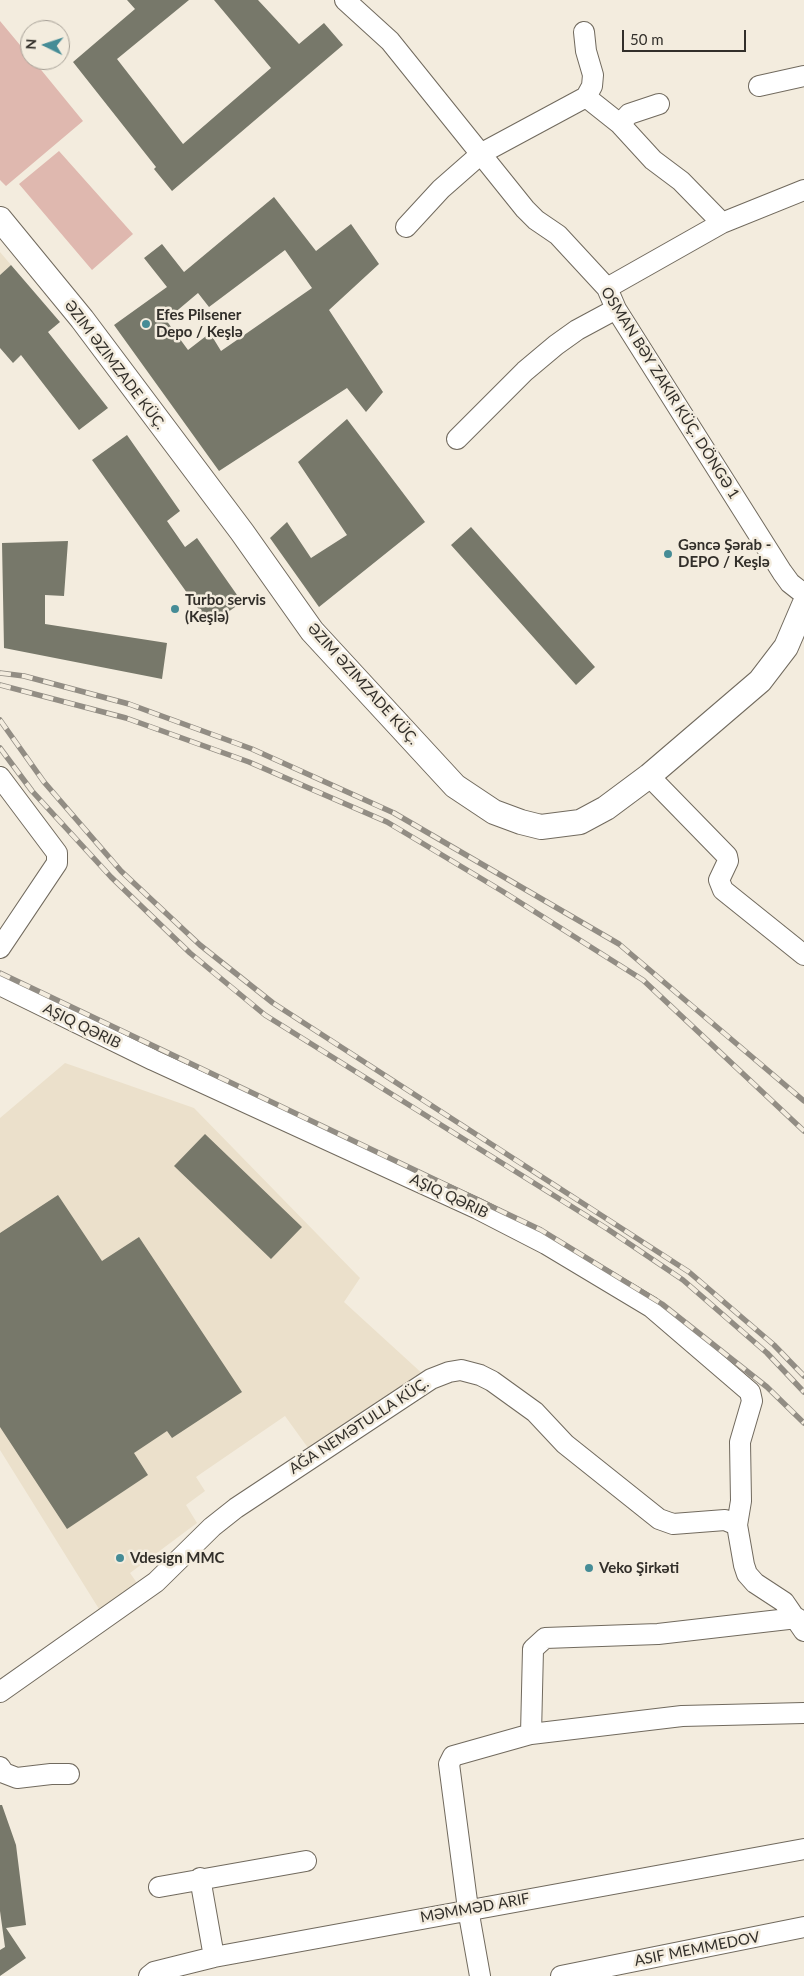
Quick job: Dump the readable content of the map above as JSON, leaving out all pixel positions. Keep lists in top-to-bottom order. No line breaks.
{"streets":{"street":["ƏZIM ƏZIMZADE KÜÇ.","OSMAN BƏY ZAKIR KÜÇ. DÖNGƏ 1","AĞA NEMƏTULLA KÜÇ.","MƏMMƏD ARIF","ASIF MEMMEDOV"]},"places":["Efes Pilsener Depo / Keşlə","Gəncə Şərab - DEPO / Keşlə","Turbo servis (Keşlə)","Vdesign MMC","Veko Şirkəti"],"scale_bar":"50 m","north":"left"}
